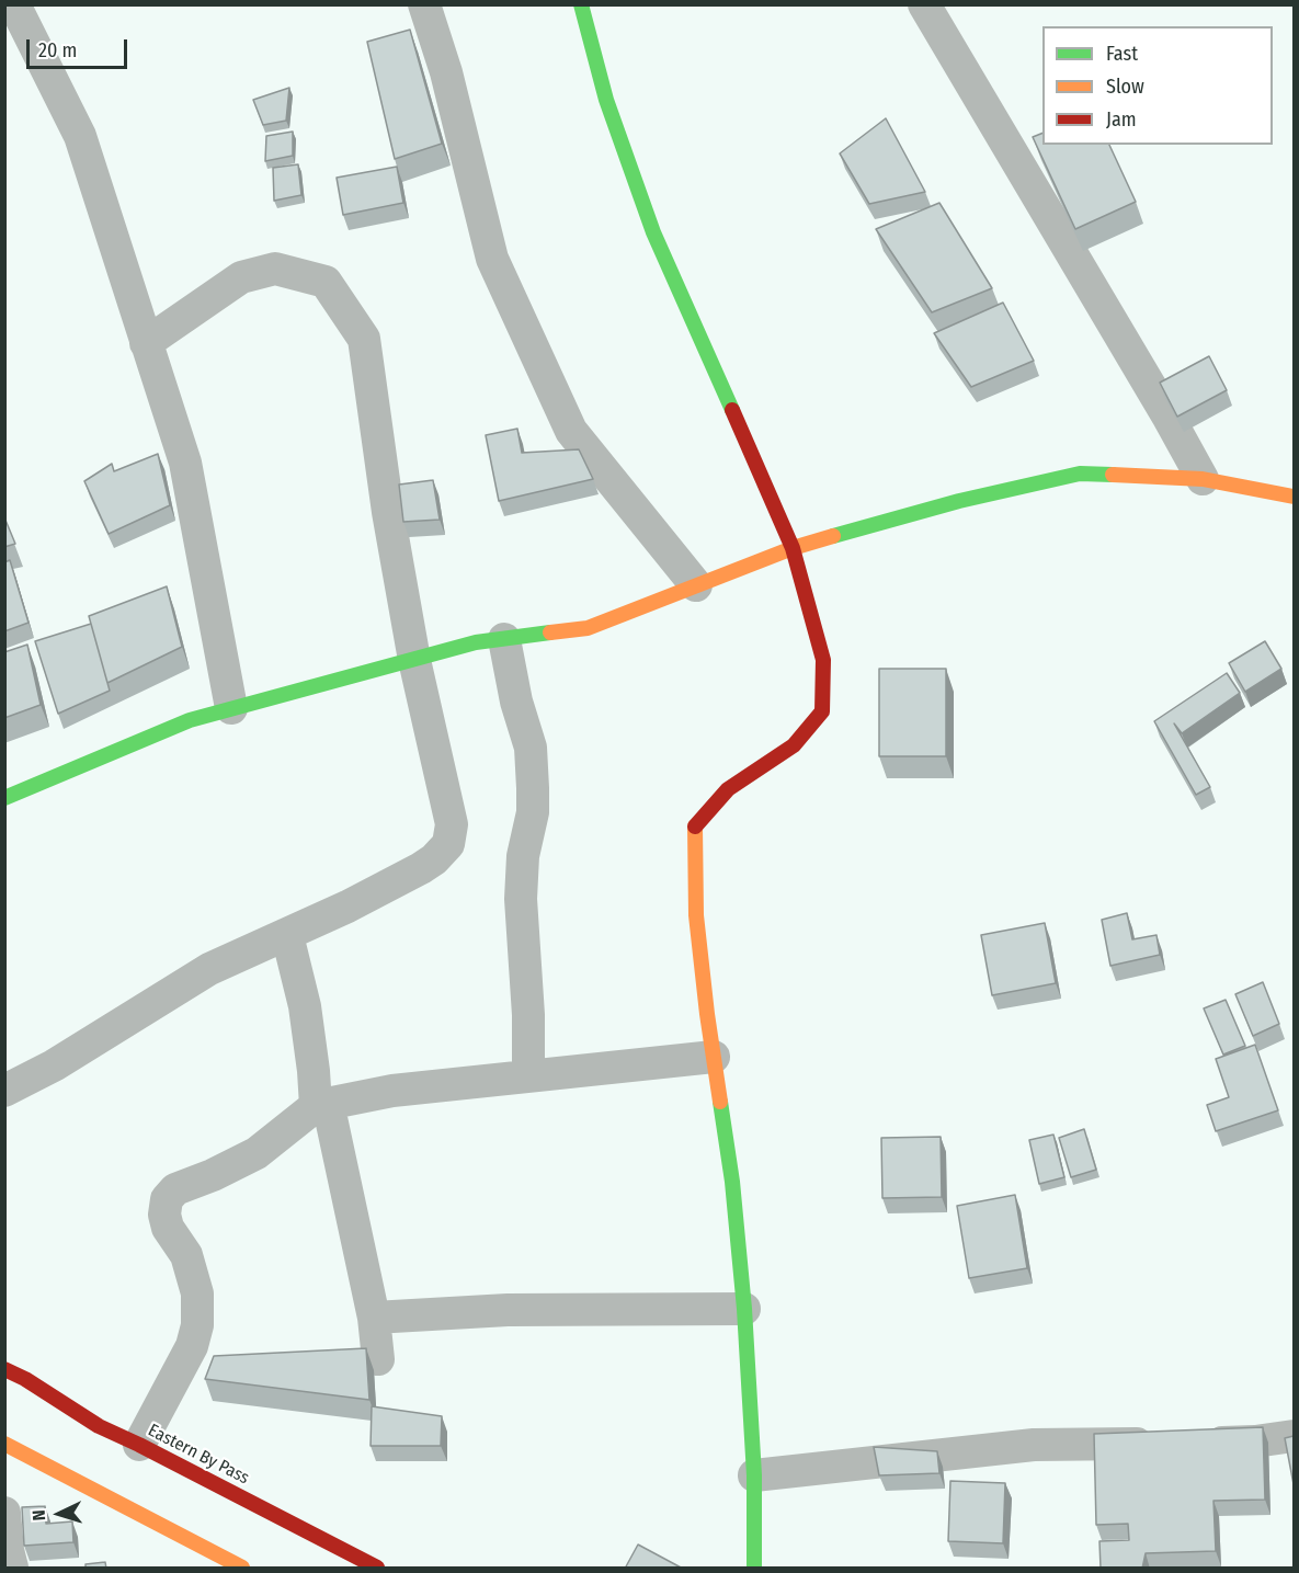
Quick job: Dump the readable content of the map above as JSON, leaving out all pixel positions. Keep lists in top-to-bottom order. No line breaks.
{"streets":{"street":["Eastern By Pass"]},"legend":["Fast","Slow","Jam"],"scale_bar":"20 m","north":"left"}
